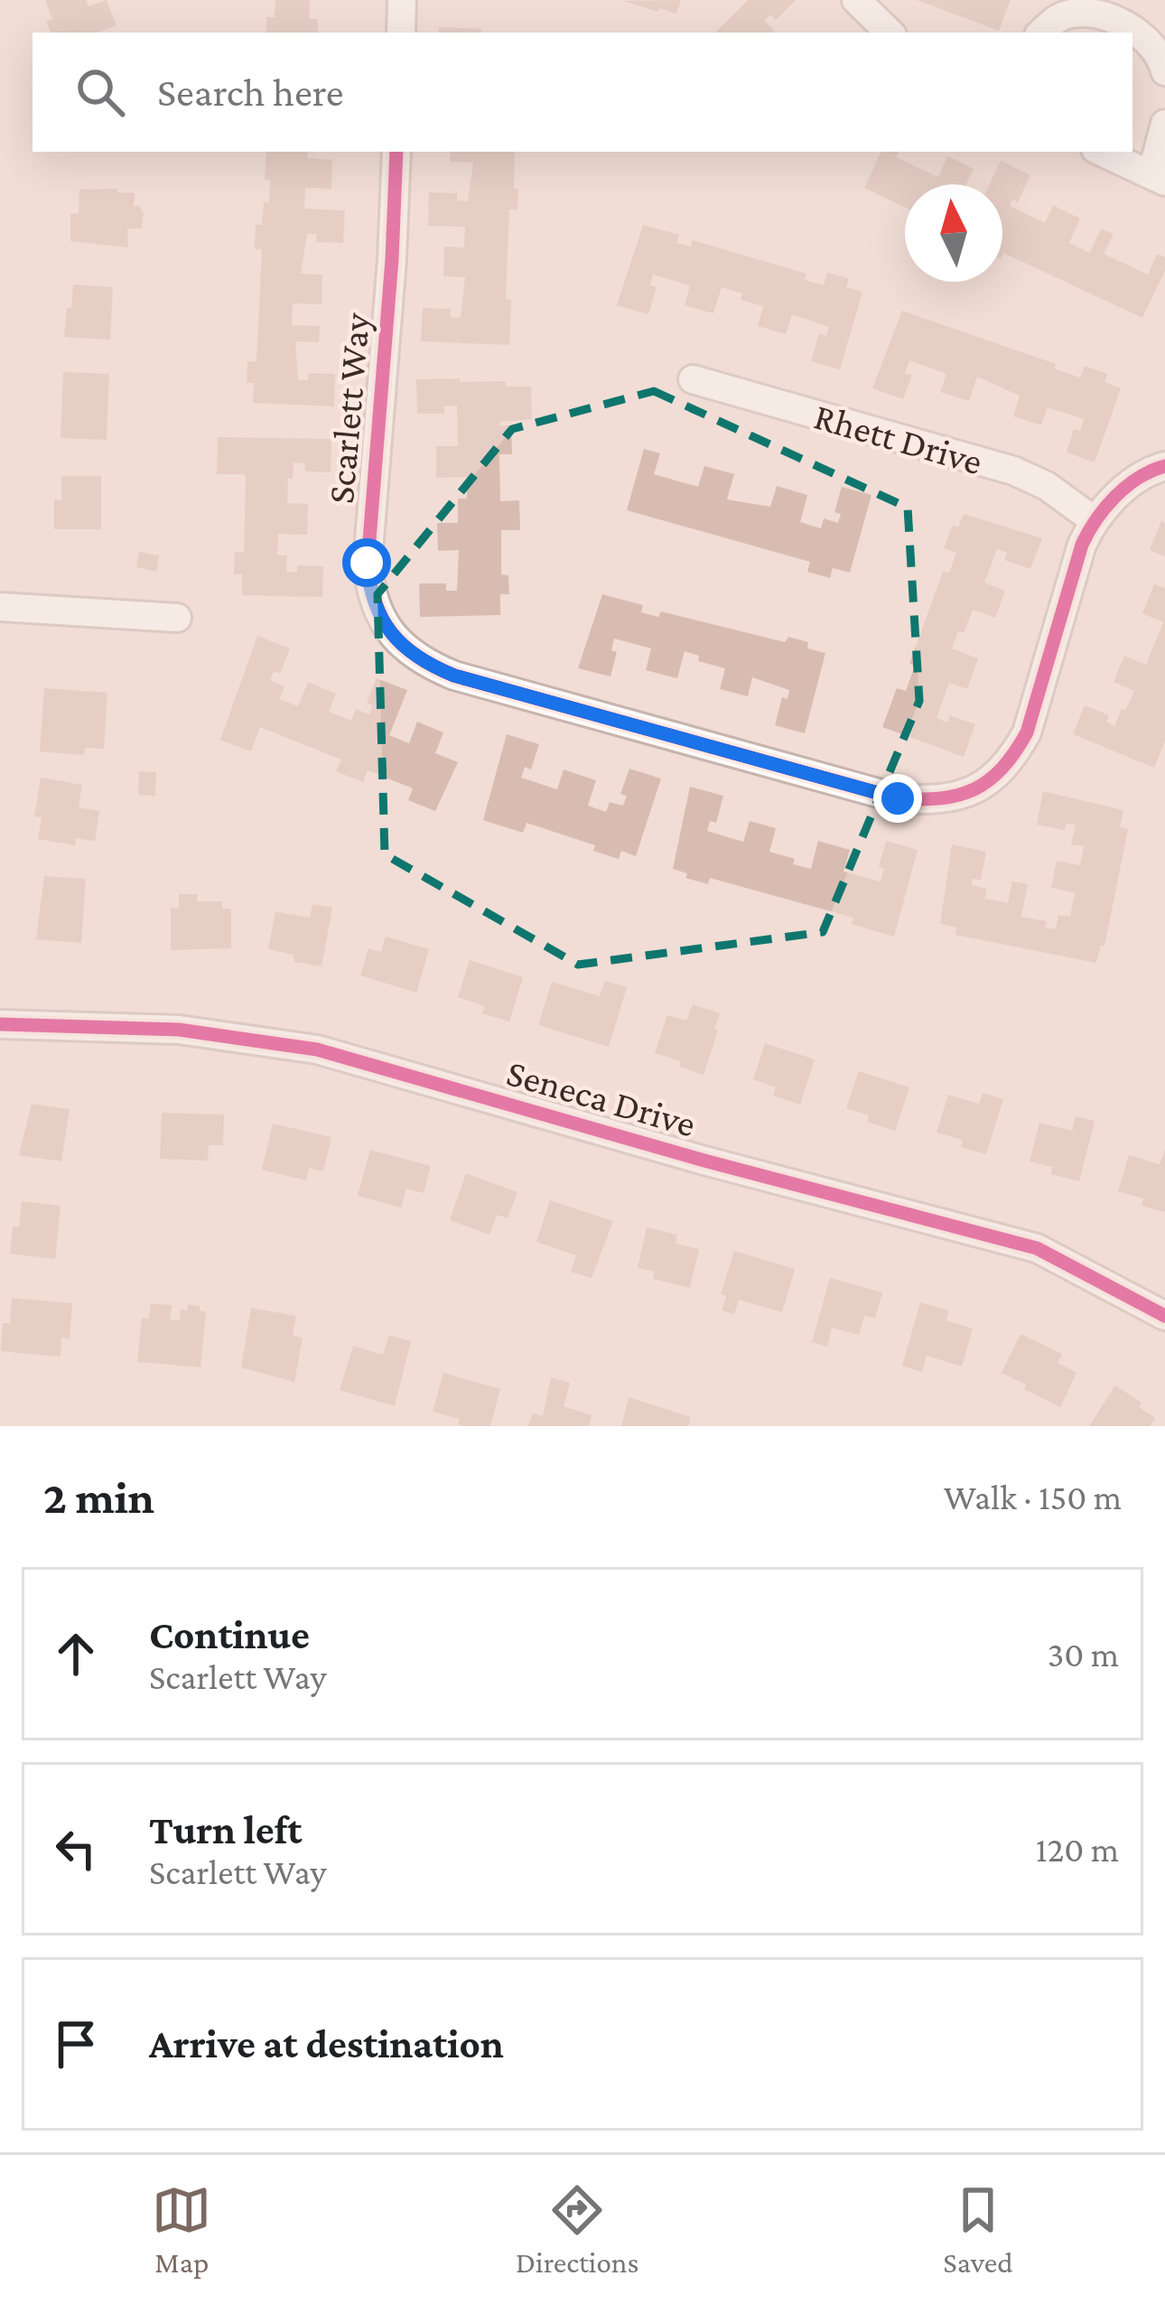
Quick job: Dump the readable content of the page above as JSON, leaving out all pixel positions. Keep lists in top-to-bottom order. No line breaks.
{"streets":{"street":["Scarlett Way","Rhett Drive","Seneca Drive"]},"crossings":[["Scarlett Way","Rhett Drive"]],"north":"top","page":{"search":"Search here","heading":["2 min","Walk · 150 m"],"list":[["Continue","Scarlett Way","30 m"],["Turn left","Scarlett Way","120 m"],"Arrive at destination"],"nav":["Map","Directions","Saved"]}}
